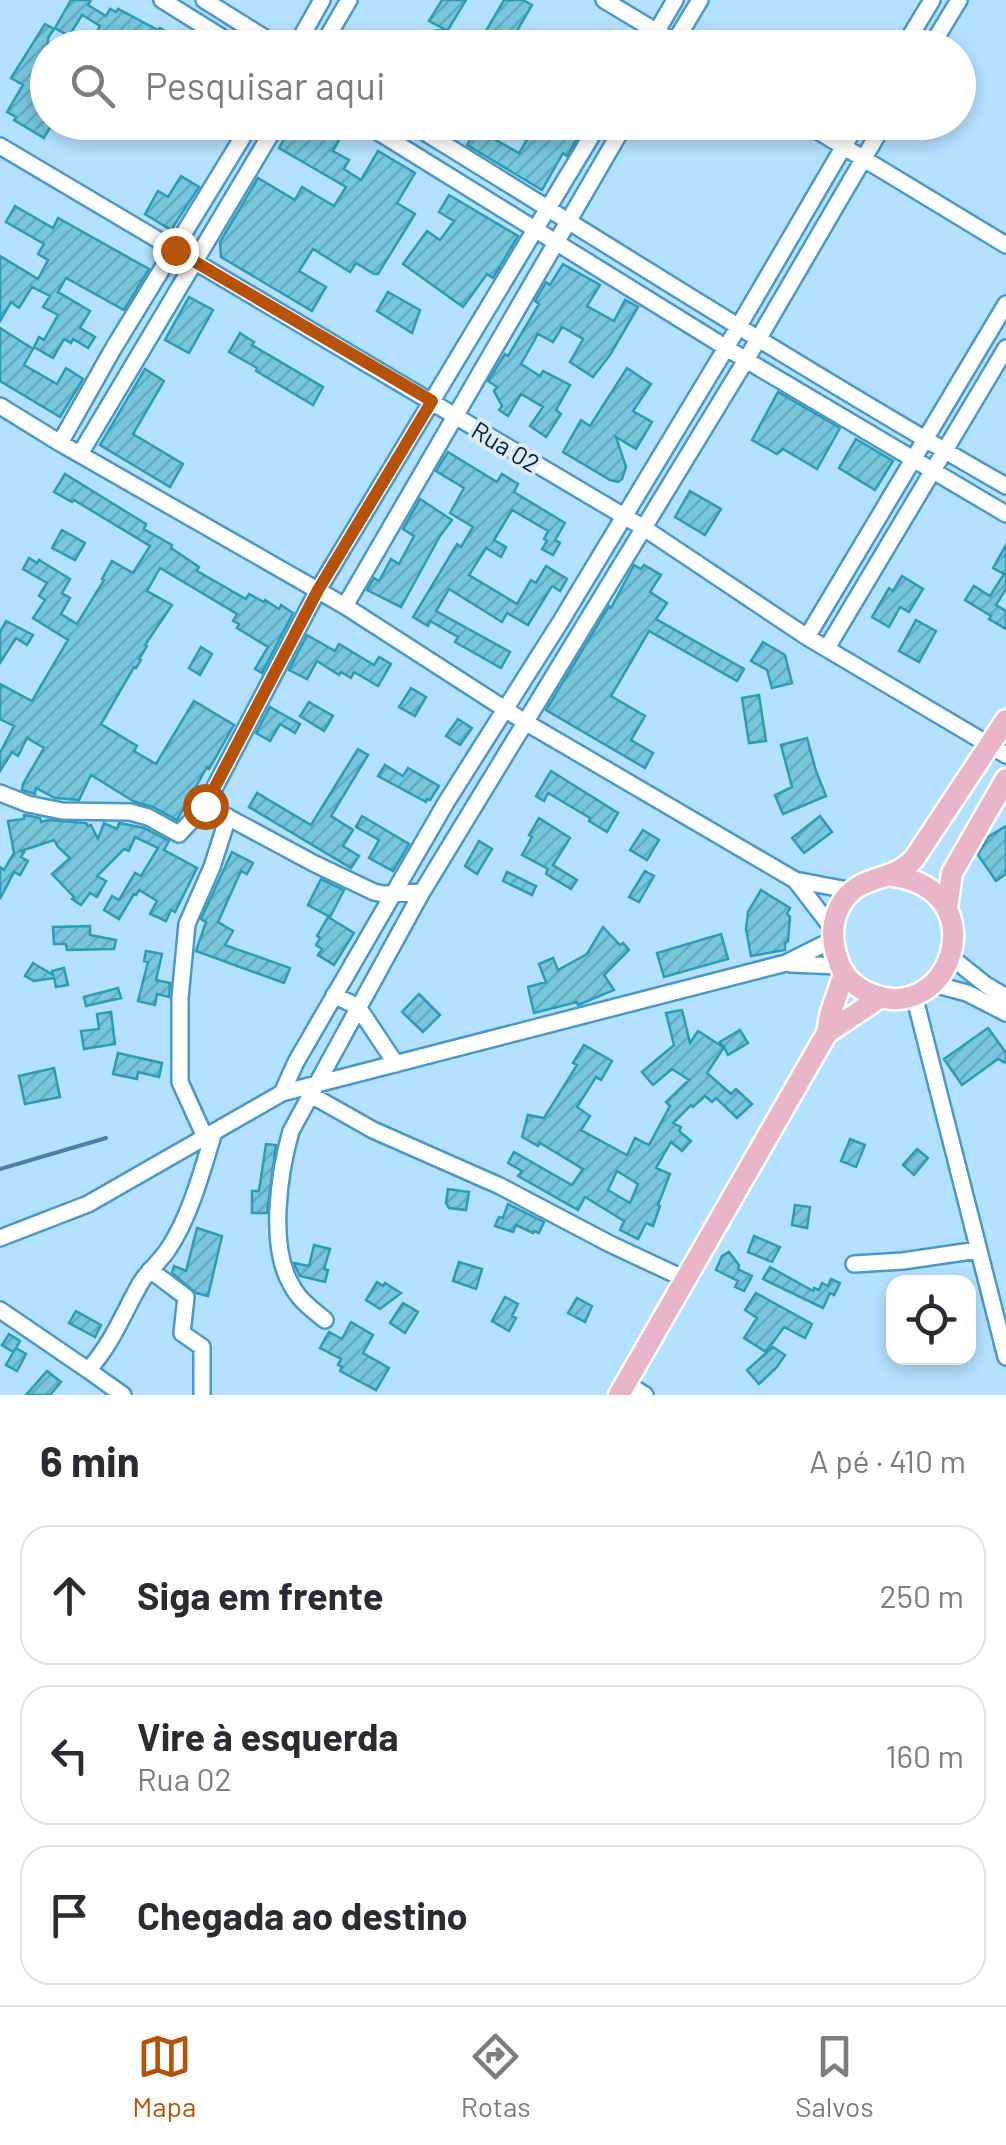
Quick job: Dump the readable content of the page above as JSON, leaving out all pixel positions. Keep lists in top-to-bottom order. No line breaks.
{"streets":{"street":["Rua 02"]},"page":{"search":"Pesquisar aqui","heading":["6 min","A pé · 410 m"],"list":[["Siga em frente","250 m"],["Vire à esquerda","Rua 02","160 m"],"Chegada ao destino"],"nav":["Mapa","Rotas","Salvos"]}}
